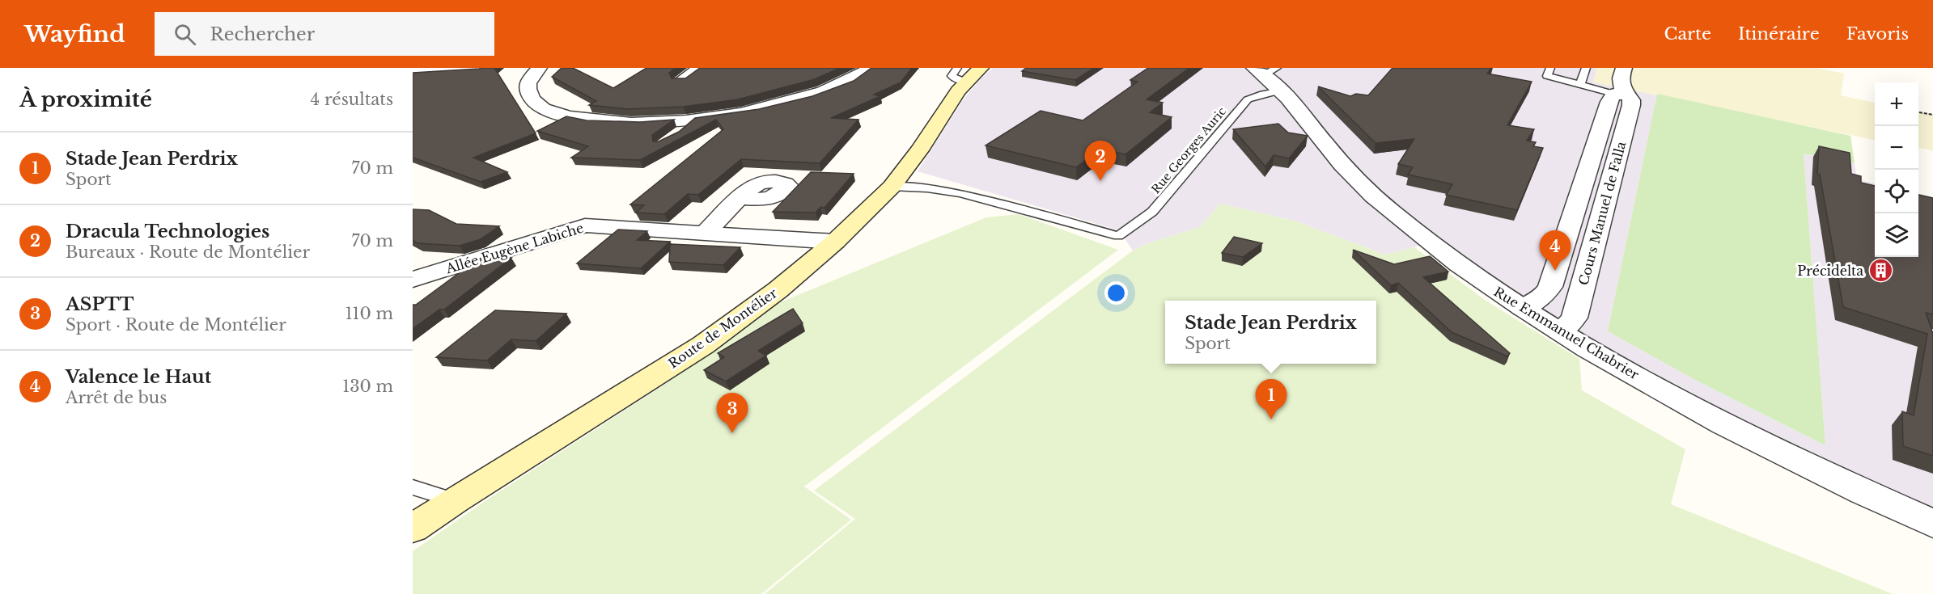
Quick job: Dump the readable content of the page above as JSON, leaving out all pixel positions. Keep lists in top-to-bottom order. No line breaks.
{"streets":{"main road":["Route de Montélier"],"street":["Cours Manuel de Falla","Allée Eugène Labiche","Rue Emmanuel Chabrier"],"lane":["Rue Georges Auric"]},"crossings":[["Rue Georges Auric","Route de Montélier"],["Rue Georges Auric","Rue Emmanuel Chabrier"],["Cours Manuel de Falla","Rue Emmanuel Chabrier"],["Allée Eugène Labiche","Route de Montélier"]],"places":{"building":["Précidelta"]},"page":{"header":"Wayfind","search":"Rechercher","nav":["Carte","Itinéraire","Favoris"],"heading":["À proximité","4 résultats"],"map_buttons":["+","−"],"list":[{"mark":"1","name":"Stade Jean Perdrix","note":"Sport","value":"70 m"},{"mark":"2","name":"Dracula Technologies","note":"Bureaux · Route de Montélier","value":"70 m"},{"mark":"3","name":"ASPTT","note":"Sport · Route de Montélier","value":"110 m"},{"mark":"4","name":"Valence le Haut","note":"Arrêt de bus","value":"130 m"}],"pins":["2","4","1","3"],"popup":["Stade Jean Perdrix","Sport"]}}
